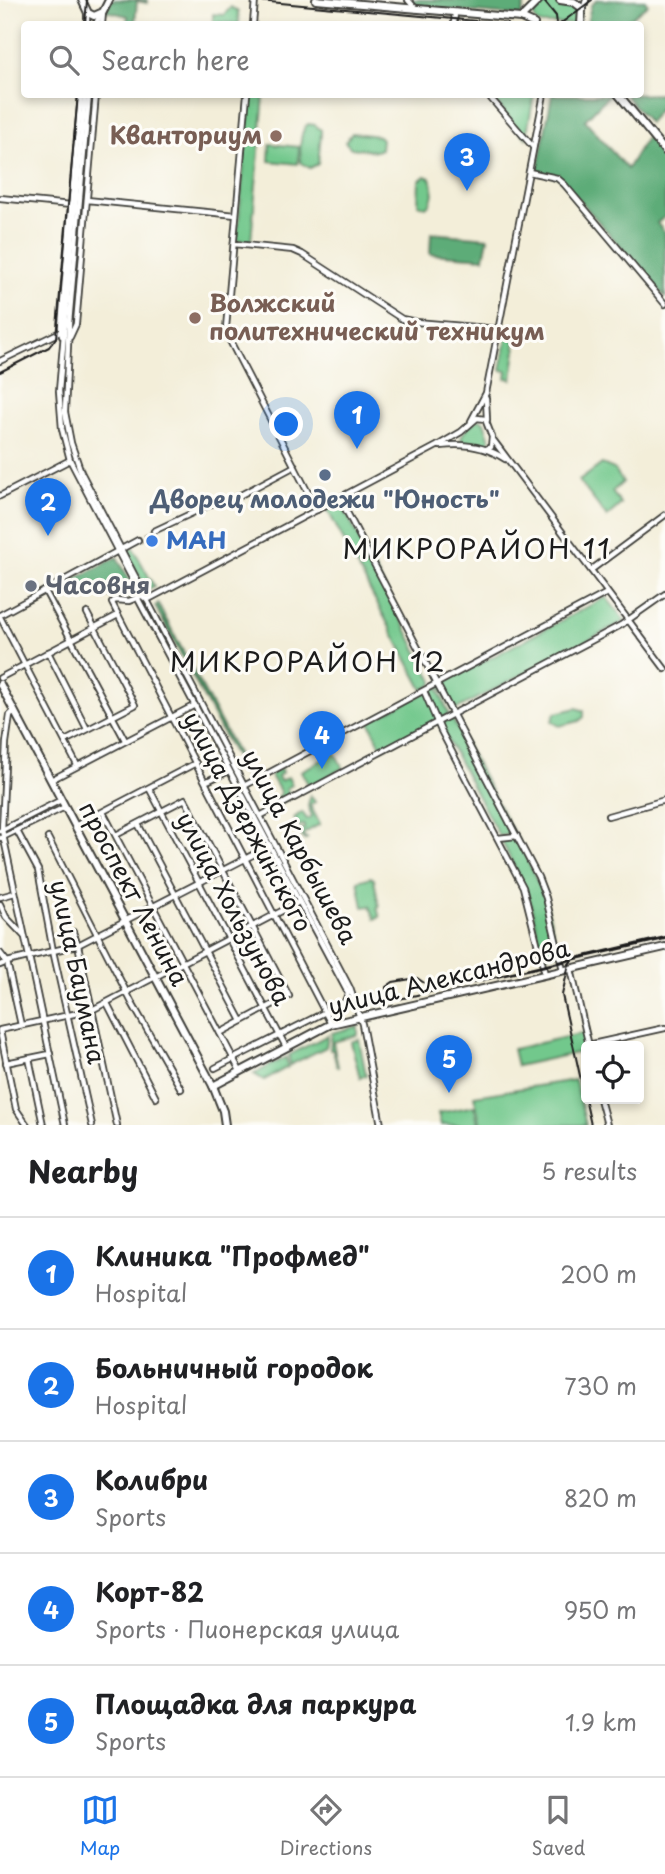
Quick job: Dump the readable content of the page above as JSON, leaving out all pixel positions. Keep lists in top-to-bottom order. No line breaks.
{"streets":{"main road":["проспект Ленина","улица Александрова"],"street":["улица Дзержинского","улица Карбышева","улица Хользунова","улица Баумана"]},"crossings":[["улица Дзержинского","улица Александрова"],["улица Карбышева","улица Александрова"],["проспект Ленина","улица Александрова"],["улица Хользунова","улица Александрова"]],"districts":["МИКРОРАЙОН 11","МИКРОРАЙОН 12"],"places":["Кванториум","Волжский политехнический техникум","Дворец молодежи \"Юность\"","МАН","Часовня"],"page":{"search":"Search here","pins":["3","1","2","4","5"],"heading":["Nearby","5 results"],"list":[{"mark":"1","name":"Клиника \"Профмед\"","note":"Hospital","value":"200 m"},{"mark":"2","name":"Больничный городок","note":"Hospital","value":"730 m"},{"mark":"3","name":"Колибри","note":"Sports","value":"820 m"},{"mark":"4","name":"Корт-82","note":"Sports · Пионерская улица","value":"950 m"},{"mark":"5","name":"Площадка для паркура","note":"Sports","value":"1.9 km"}],"nav":["Map","Directions","Saved"]}}
